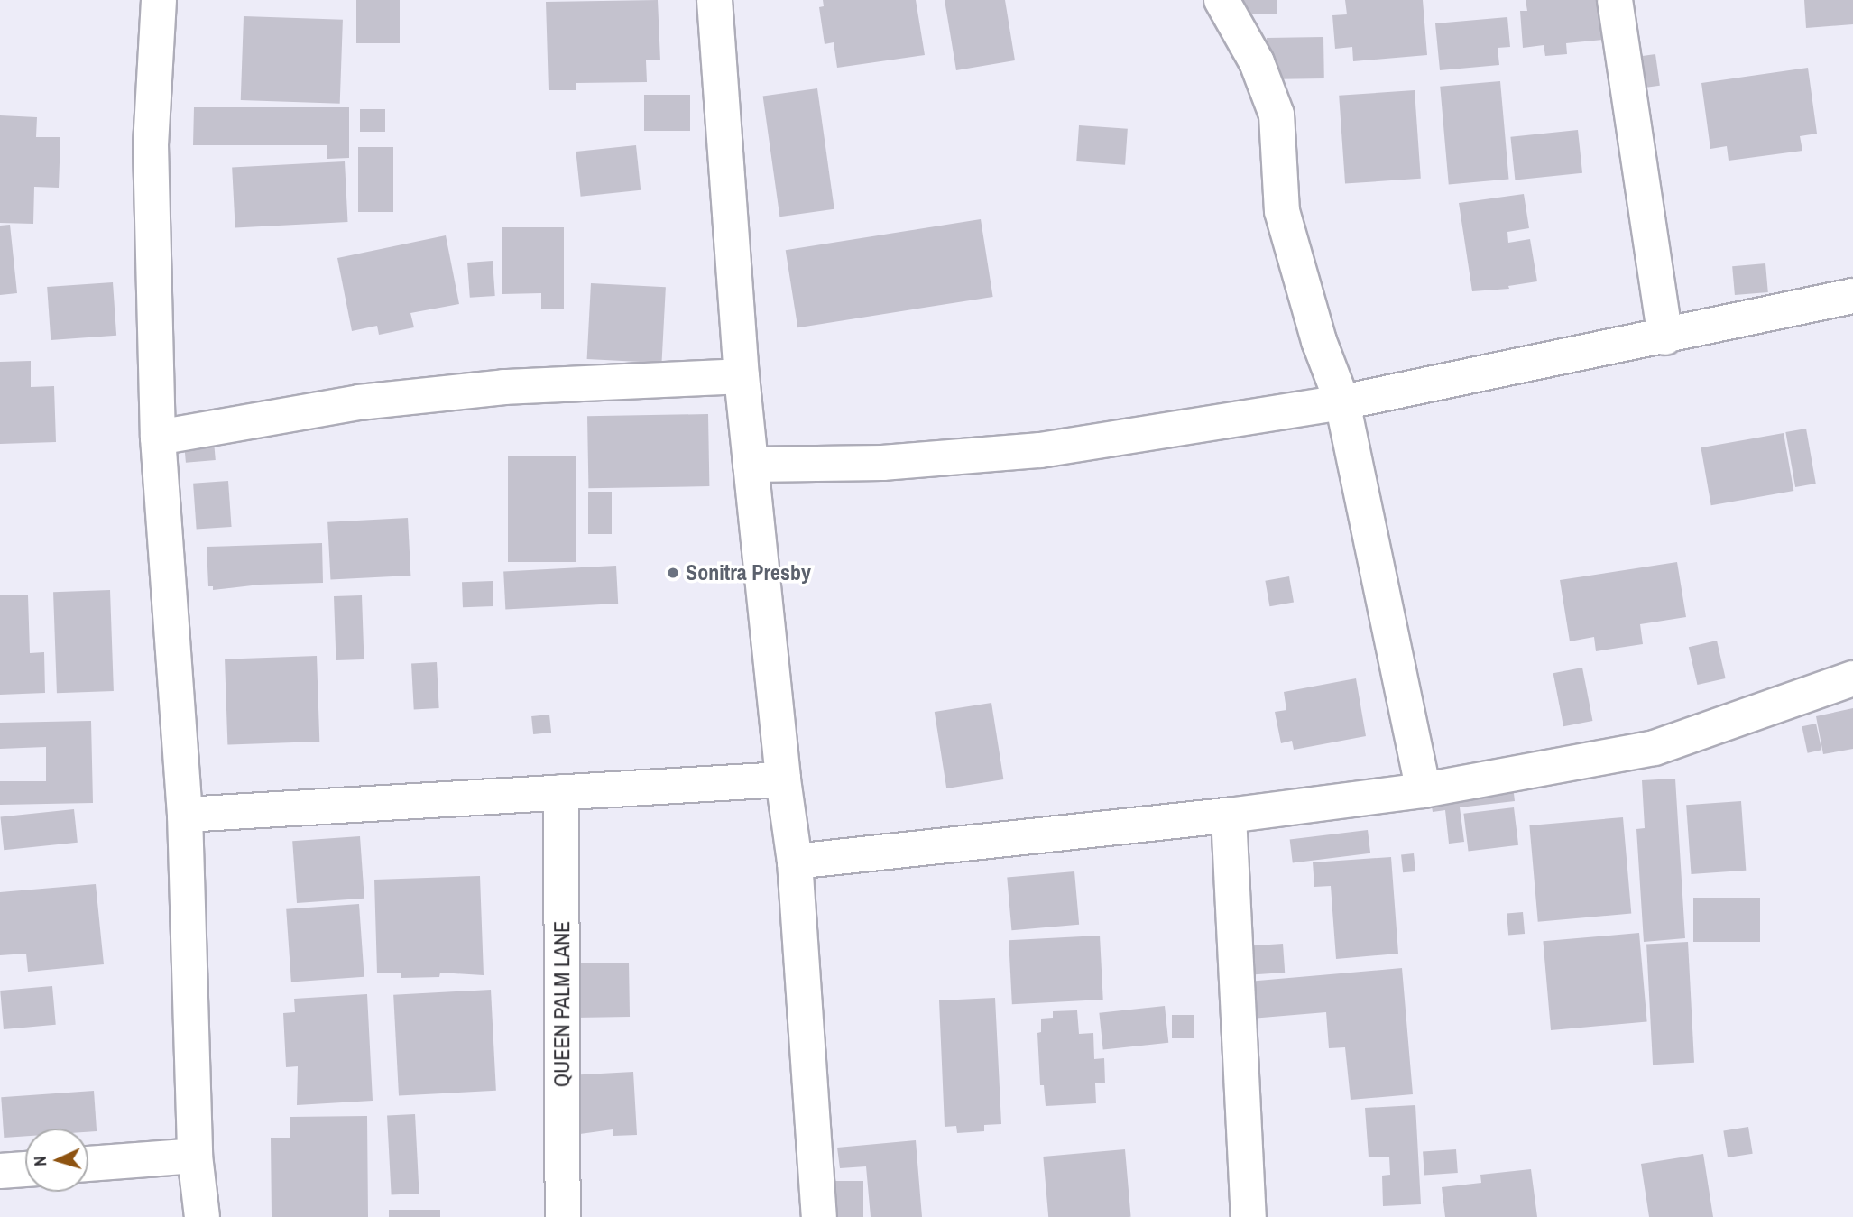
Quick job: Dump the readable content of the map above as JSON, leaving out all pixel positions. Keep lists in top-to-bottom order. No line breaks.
{"streets":{"street":["QUEEN PALM LANE"]},"places":["Sonitra Presby"],"north":"left"}
